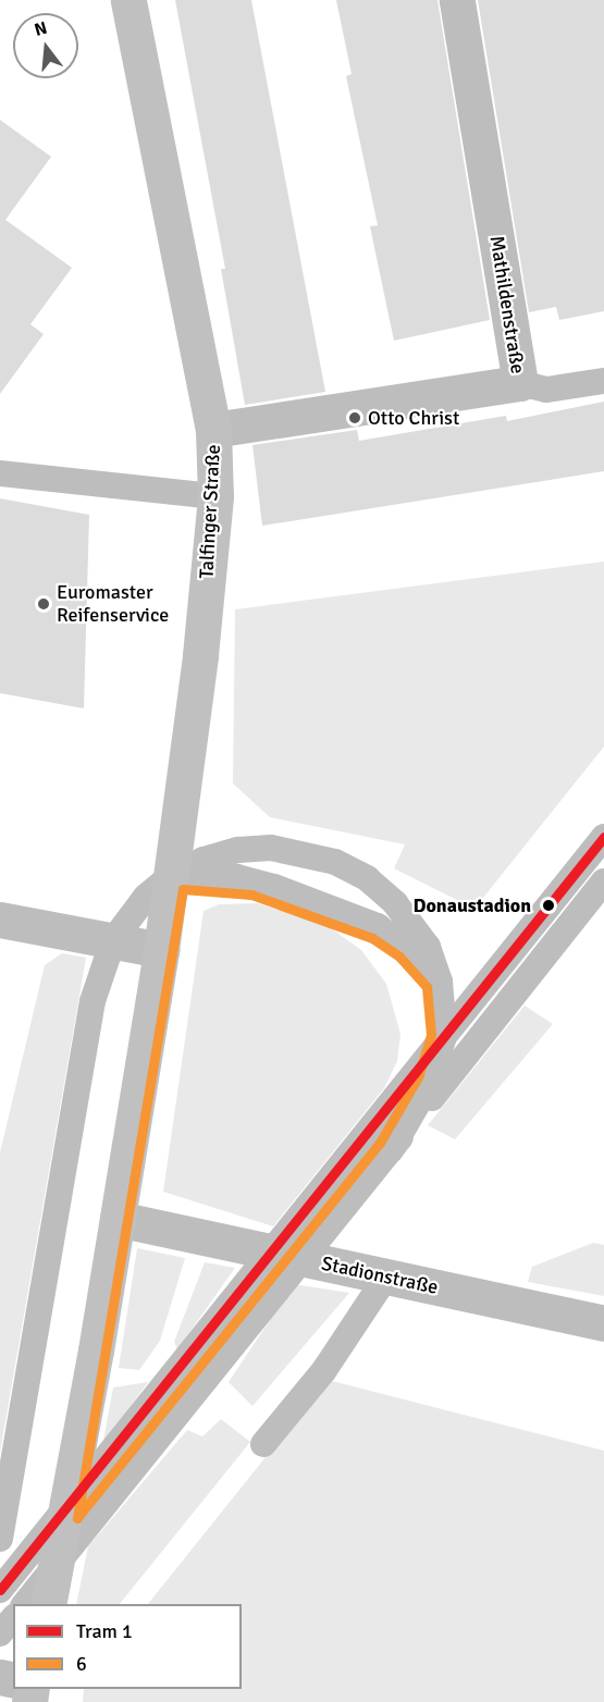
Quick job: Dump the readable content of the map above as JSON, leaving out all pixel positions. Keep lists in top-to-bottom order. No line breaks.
{"streets":{"street":["Mathildenstraße","Talfinger Straße","Stadionstraße"]},"crossings":[["Mathildenstraße","Talfinger Straße"],["Talfinger Straße","Stadionstraße"]],"places":["Otto Christ","Euromaster Reifenservice","Donaustadion"],"lines":["tram line 1","transit line 6"],"legend":["Tram 1","6"],"north":"top"}
